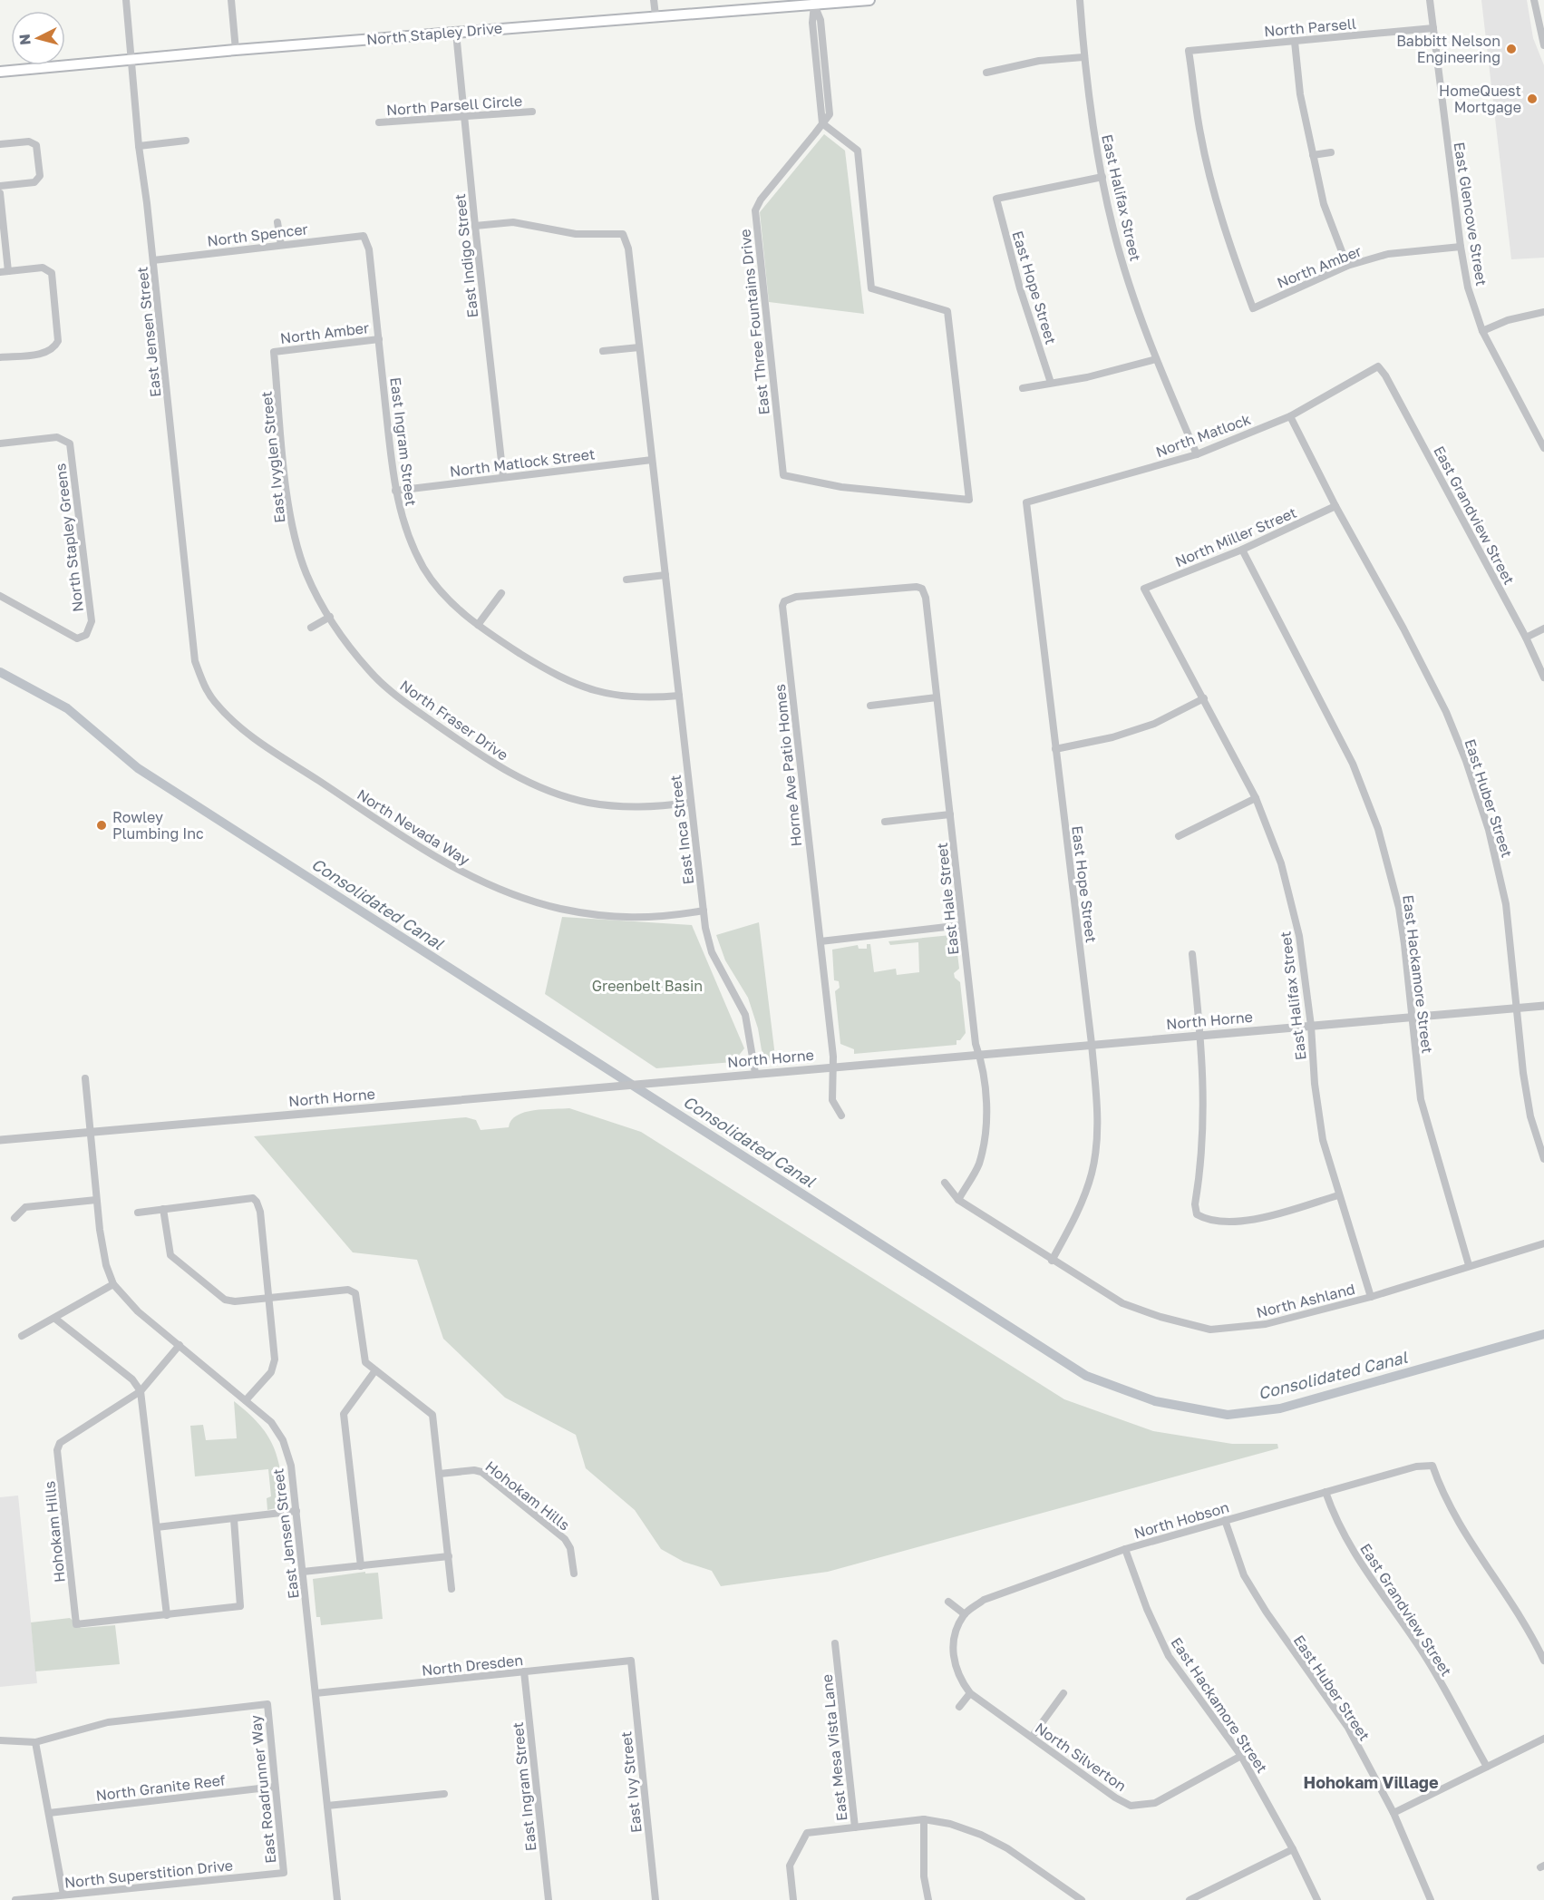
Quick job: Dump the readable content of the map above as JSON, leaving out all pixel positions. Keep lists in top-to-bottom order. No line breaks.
{"streets":{"main road":["North Stapley Drive"],"street":["North Parsell","North Parsell Circle","East Halifax Street","East Glencove Street","North Spencer","East Indigo Street","North Amber","East Hope Street","East Three Fountains Drive","East Jensen Street","North Matlock","East Ingram Street","East Ivyglen Street","North Matlock Street","East Grandview Street","North Miller Street","North Stapley Greens","North Fraser Drive","Horne Ave Patio Homes","East Huber Street","North Nevada Way","East Inca Street","East Hale Street","East Hackamore Street","North Horne","North Ashland","Hohokam Hills","North Hobson","North Dresden","East Mesa Vista Lane","North Silverton","East Ivy Street","North Granite Reef","East Roadrunner Way","North Superstition Drive"]},"crossings":[["North Parsell","East Glencove Street"],["North Parsell","North Amber"],["North Stapley Drive","East Indigo Street"],["North Stapley Drive","East Jensen Street"],["North Parsell Circle","East Indigo Street"],["East Halifax Street","East Hope Street"],["East Halifax Street","North Matlock"],["East Halifax Street","North Miller Street"],["East Halifax Street","North Horne"],["East Halifax Street","North Ashland"],["East Glencove Street","North Amber"],["North Spencer","East Jensen Street"],["North Spencer","East Ingram Street"],["East Indigo Street","North Matlock Street"],["East Indigo Street","East Inca Street"],["North Amber","East Ingram Street"],["North Amber","East Ivyglen Street"],["East Hope Street","North Matlock"],["East Hope Street","North Horne"],["East Hope Street","North Ashland"],["East Jensen Street","North Nevada Way"],["East Jensen Street","North Horne"],["East Jensen Street","Hohokam Hills"],["East Jensen Street","North Dresden"],["North Matlock","East Grandview Street"],["North Matlock","East Huber Street"],["East Ingram Street","North Matlock Street"],["East Ingram Street","East Inca Street"],["East Ingram Street","North Dresden"],["East Ivyglen Street","North Fraser Drive"],["North Matlock Street","East Inca Street"],["East Grandview Street","North Hobson"],["North Miller Street","East Huber Street"],["North Miller Street","East Hackamore Street"],["North Fraser Drive","East Inca Street"],["Horne Ave Patio Homes","East Hale Street"],["Horne Ave Patio Homes","North Horne"],["East Huber Street","North Horne"],["East Huber Street","North Hobson"],["North Nevada Way","East Inca Street"],["East Inca Street","North Horne"],["East Hale Street","North Horne"],["East Hale Street","North Ashland"],["East Hackamore Street","North Horne"],["East Hackamore Street","North Ashland"],["East Hackamore Street","North Hobson"],["East Hackamore Street","North Silverton"],["North Hobson","North Silverton"],["North Dresden","East Ivy Street"],["North Granite Reef","East Roadrunner Way"],["East Roadrunner Way","North Superstition Drive"]],"districts":["Hohokam Village"],"water":["Consolidated Canal"],"parks":["Greenbelt Basin"],"places":["Babbitt Nelson Engineering","HomeQuest Mortgage","Rowley Plumbing Inc"],"north":"left"}
